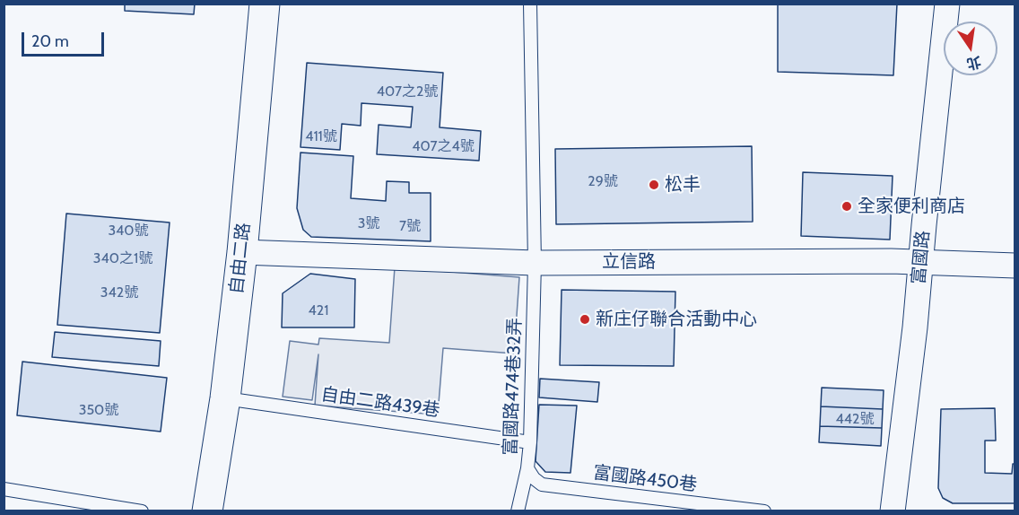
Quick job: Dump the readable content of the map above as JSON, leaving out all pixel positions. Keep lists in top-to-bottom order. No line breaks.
{"streets":{"street":["富國路","自由二路","立信路"],"lane":["富國路474巷32弄","自由二路439巷","富國路450巷"]},"crossings":[["富國路","立信路"],["自由二路","立信路"],["自由二路","自由二路439巷"],["立信路","富國路474巷32弄"],["富國路474巷32弄","自由二路439巷"],["富國路474巷32弄","富國路450巷"]],"places":["松丰","全家便利商店","新庄仔聯合活動中心"],"house_numbers":["407之2號","411號","407之4號","29號","3號","7號","340號","340之1號","342號","421","350號","442號"],"scale_bar":"20 m","north":"bottom"}
